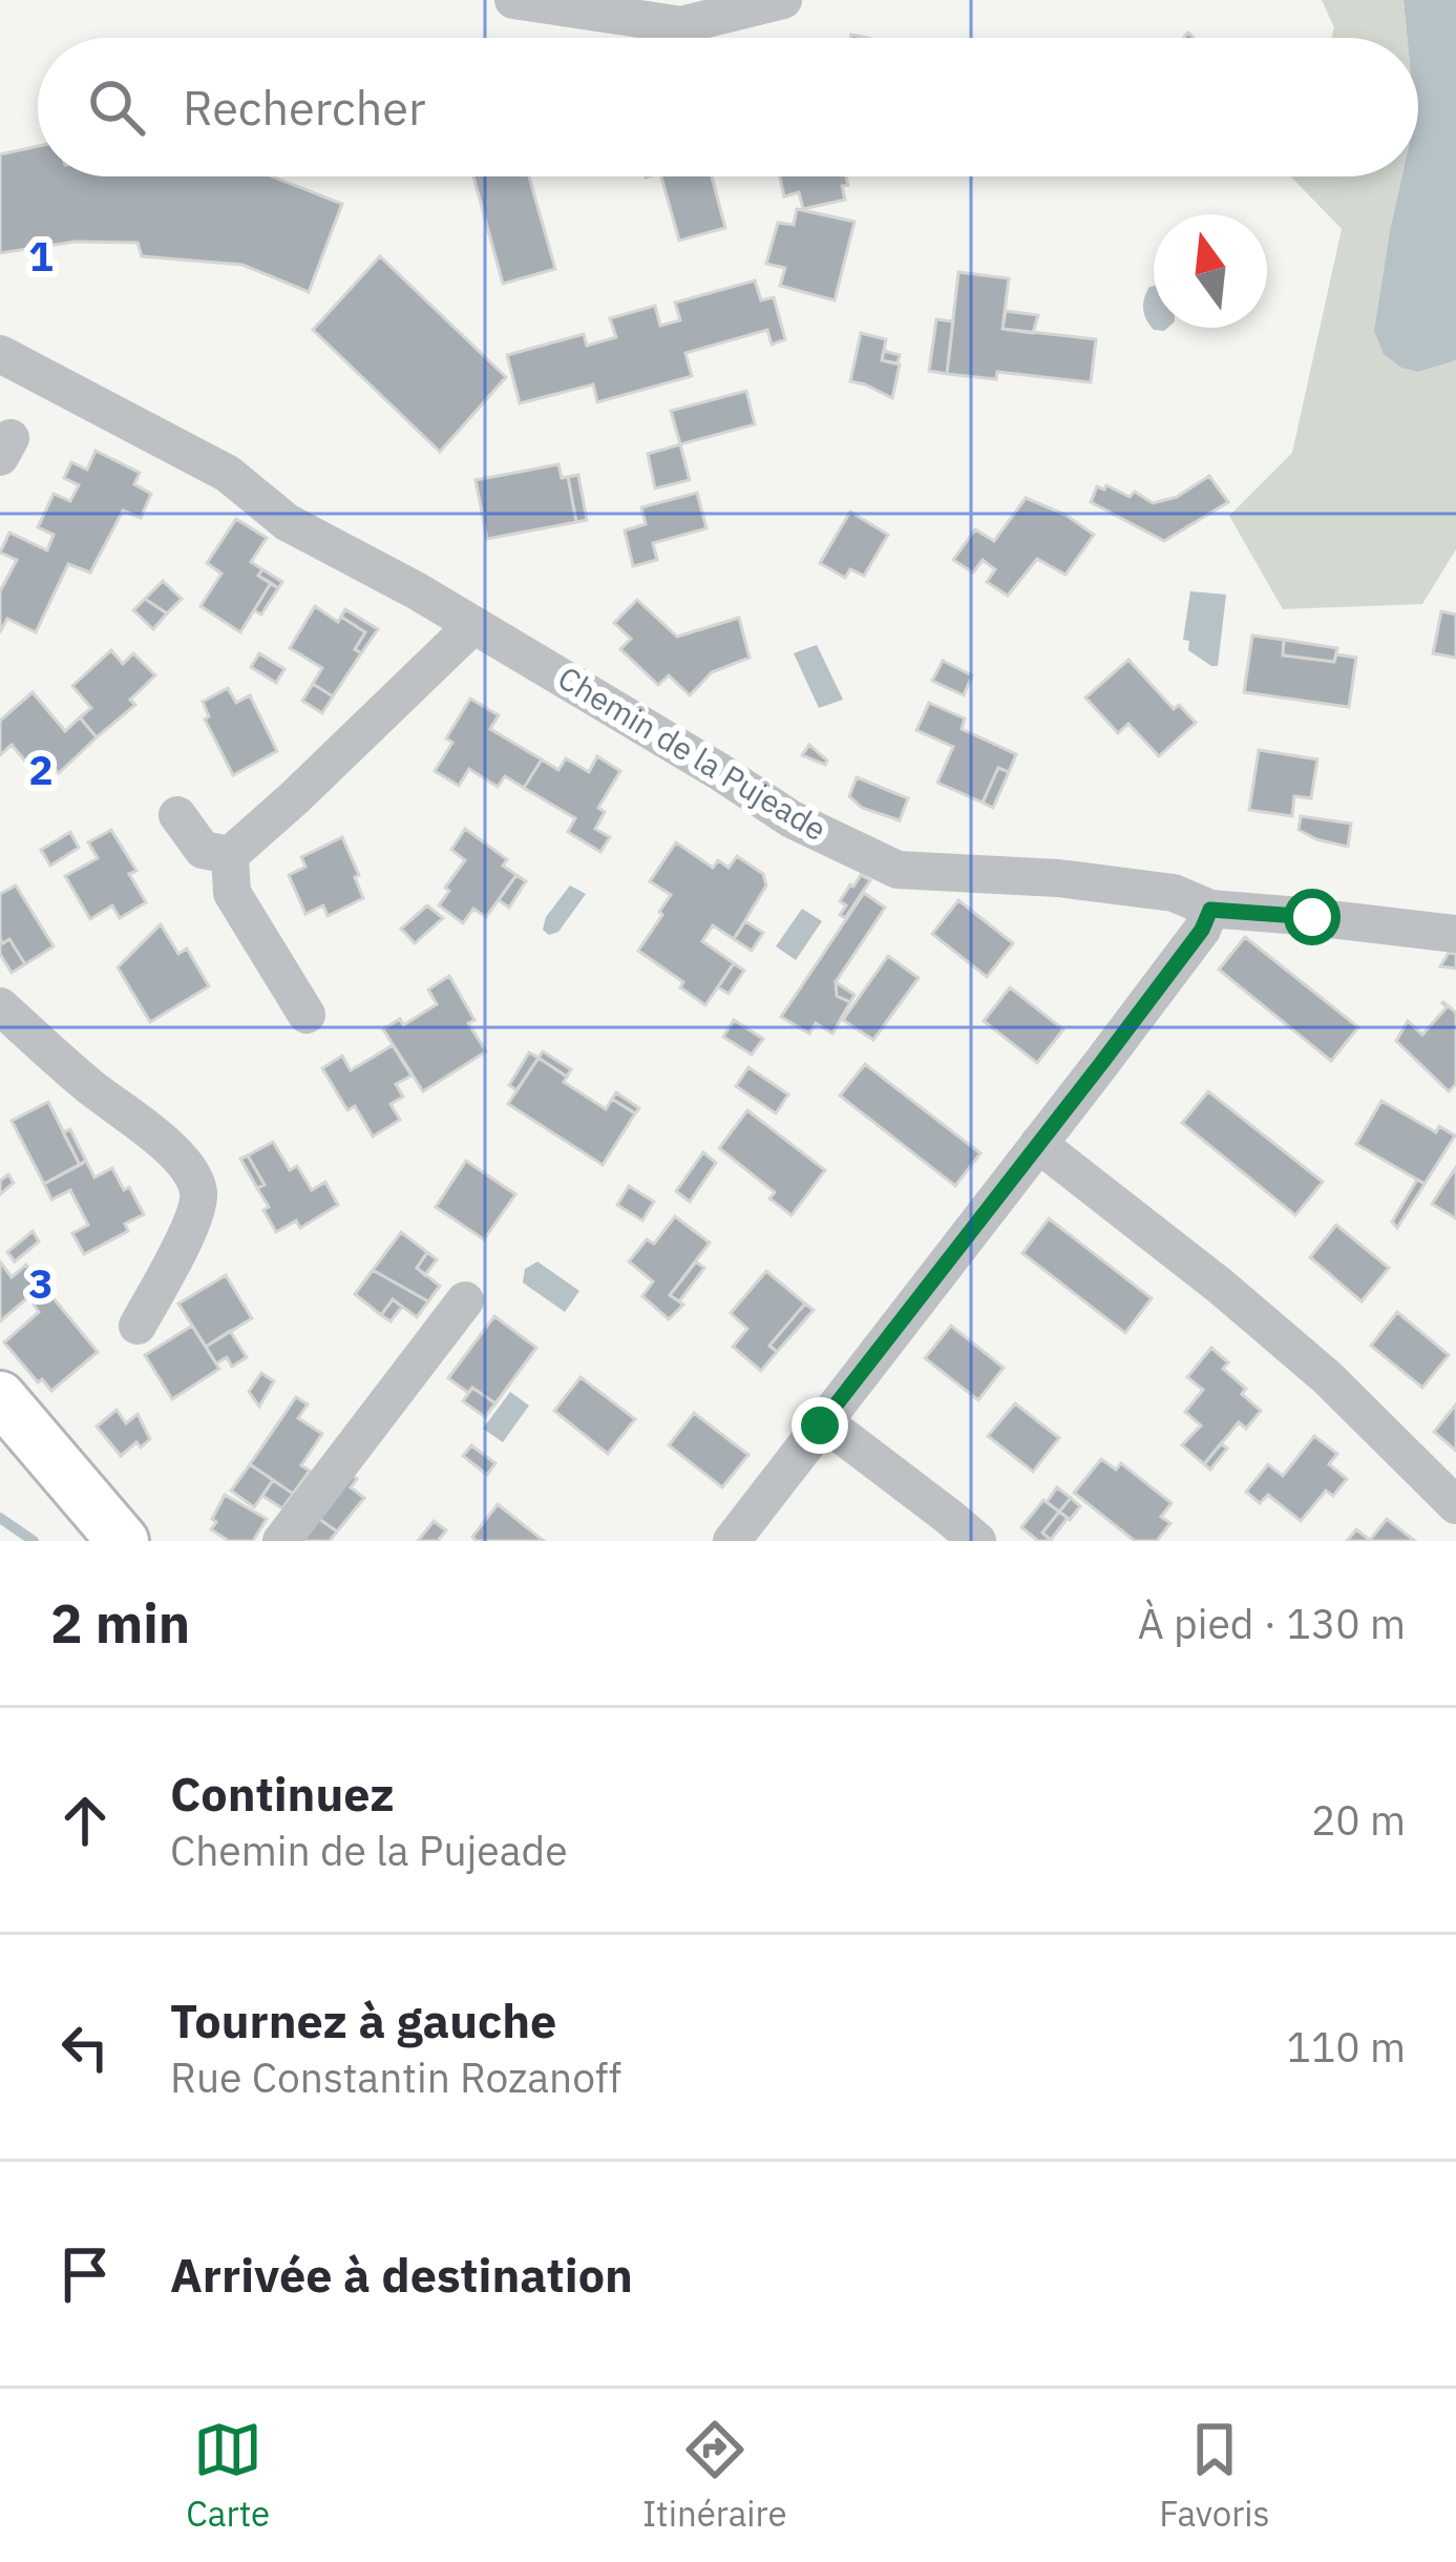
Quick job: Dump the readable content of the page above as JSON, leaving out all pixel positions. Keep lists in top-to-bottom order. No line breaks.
{"streets":{"street":["Chemin de la Pujeade"]},"north":"top","page":{"search":"Rechercher","heading":["2 min","À pied · 130 m"],"list":[["Continuez","Chemin de la Pujeade","20 m"],["Tournez à gauche","Rue Constantin Rozanoff","110 m"],"Arrivée à destination"],"nav":["Carte","Itinéraire","Favoris"]},"grid":{"rows":["1","2","3"]}}
